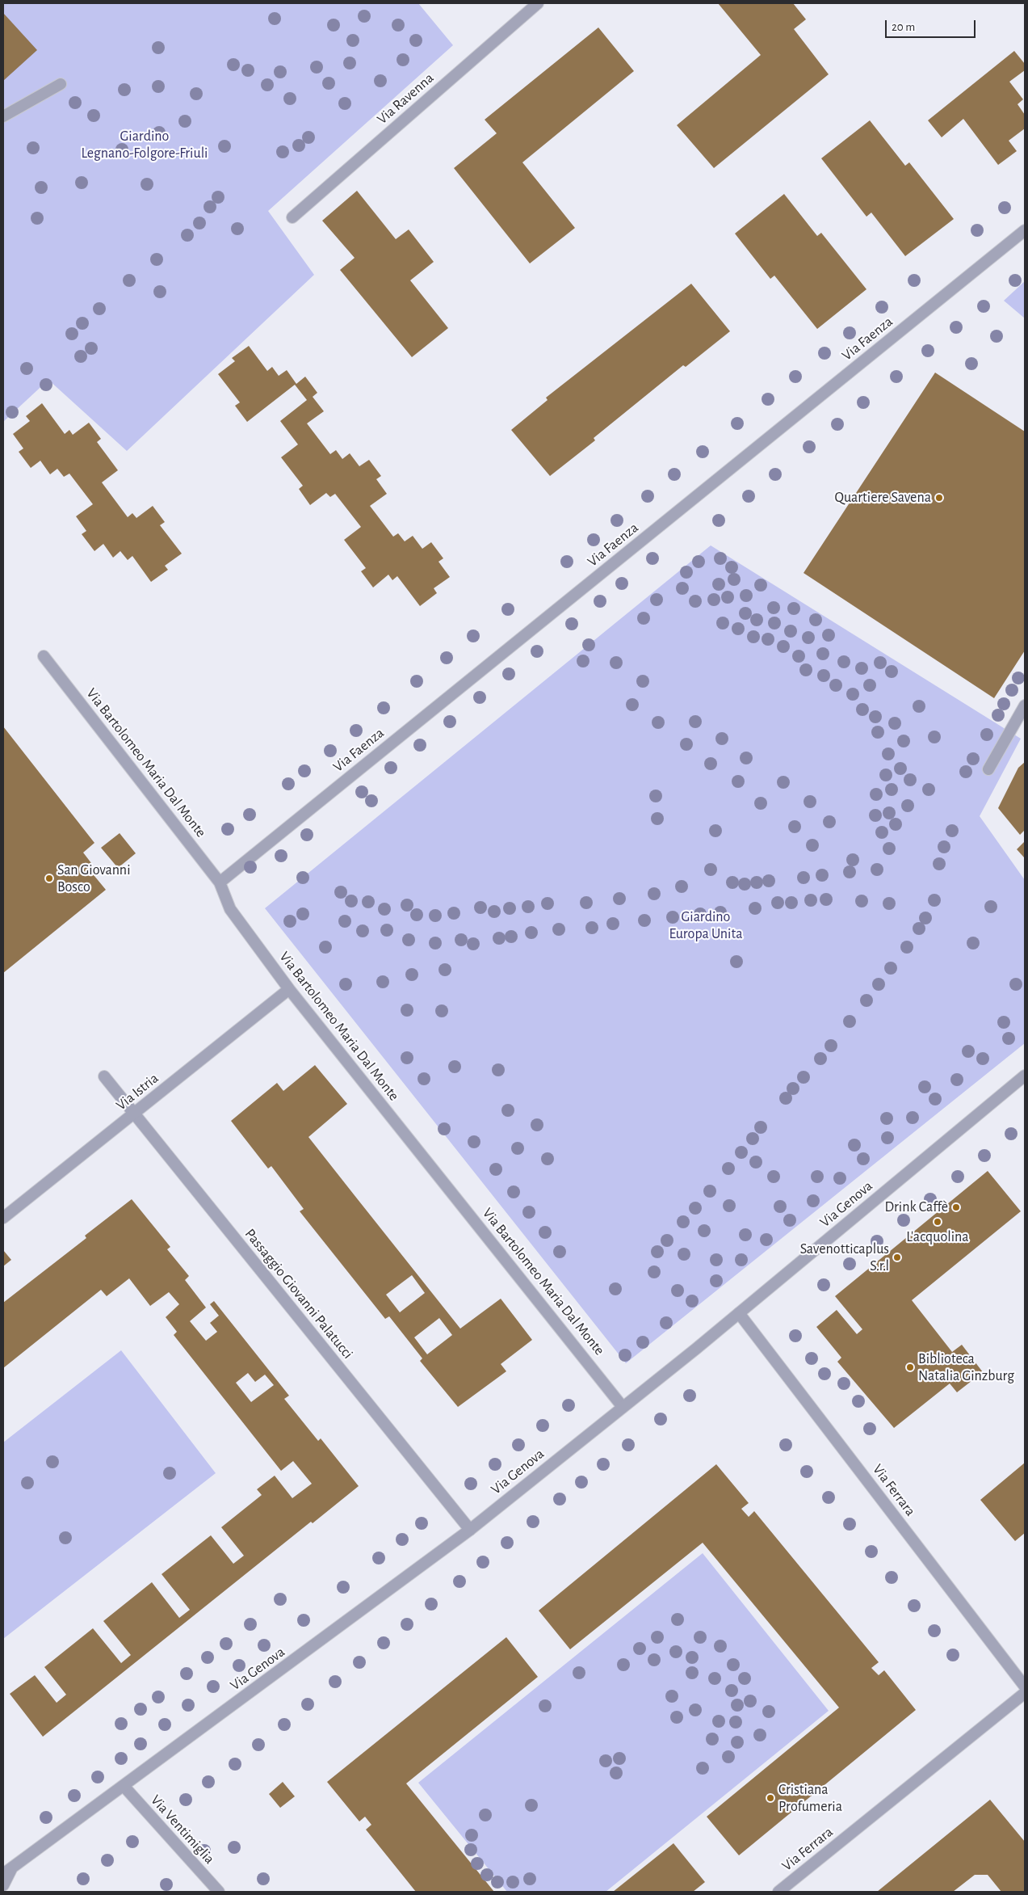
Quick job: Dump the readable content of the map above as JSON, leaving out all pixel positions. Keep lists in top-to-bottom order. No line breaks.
{"streets":{"street":["Via Ravenna","Via Faenza","Via Bartolomeo Maria Dal Monte","Via Istria","Via Genova","Passaggio Giovanni Palatucci","Via Ferrara","Via Ventimiglia"]},"crossings":[["Via Faenza","Via Bartolomeo Maria Dal Monte"],["Via Bartolomeo Maria Dal Monte","Via Istria"],["Via Bartolomeo Maria Dal Monte","Via Genova"],["Via Istria","Passaggio Giovanni Palatucci"],["Via Genova","Passaggio Giovanni Palatucci"],["Via Genova","Via Ferrara"],["Via Genova","Via Ventimiglia"]],"parks":["Giardino Legnano-Folgore-Friuli","Giardino Europa Unita"],"places":["Quartiere Savena","San Giovanni Bosco","Drink Caffè","L'acquolina","Savenotticaplus S.r.l","Biblioteca Natalia Ginzburg","Cristiana Profumeria"],"scale_bar":"20 m"}
